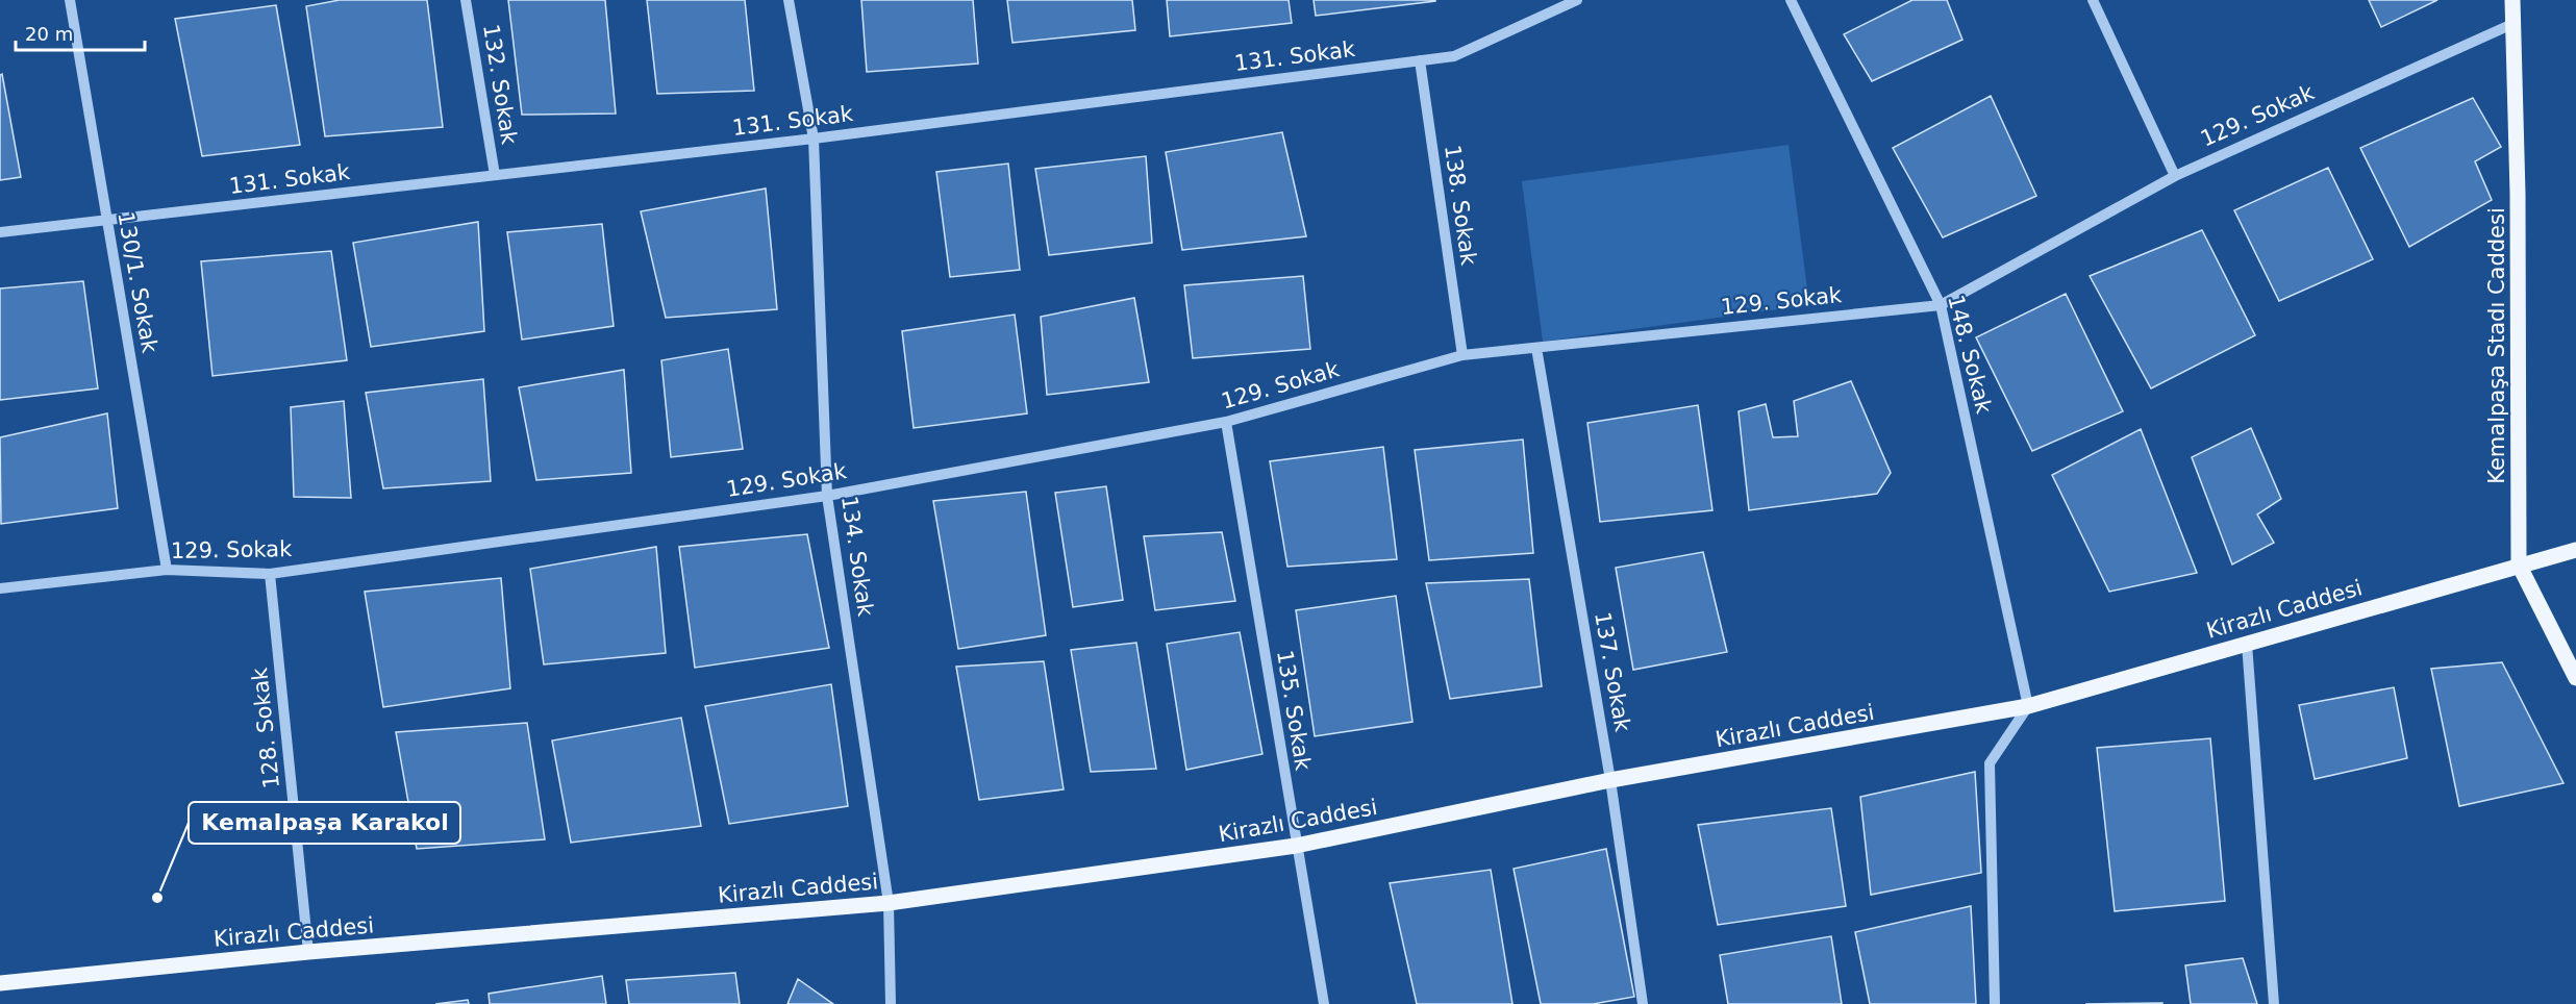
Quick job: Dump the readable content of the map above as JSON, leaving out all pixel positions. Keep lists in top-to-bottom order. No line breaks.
{"streets":{"main road":["Kemalpaşa Stadı Caddesi","Kirazlı Caddesi"],"street":["131. Sokak","132. Sokak","129. Sokak","138. Sokak","130/1. Sokak","148. Sokak","134. Sokak","137. Sokak","135. Sokak","128. Sokak"]},"crossings":[["131. Sokak","132. Sokak"],["131. Sokak","138. Sokak"],["131. Sokak","130/1. Sokak"],["131. Sokak","134. Sokak"],["129. Sokak","138. Sokak"],["129. Sokak","130/1. Sokak"],["129. Sokak","Kemalpaşa Stadı Caddesi"],["129. Sokak","148. Sokak"],["129. Sokak","134. Sokak"],["129. Sokak","137. Sokak"],["129. Sokak","135. Sokak"],["129. Sokak","128. Sokak"],["Kemalpaşa Stadı Caddesi","Kirazlı Caddesi"],["148. Sokak","Kirazlı Caddesi"],["134. Sokak","Kirazlı Caddesi"],["Kirazlı Caddesi","137. Sokak"],["Kirazlı Caddesi","135. Sokak"],["Kirazlı Caddesi","128. Sokak"]],"places":["Kemalpaşa Karakol"],"scale_bar":"20 m"}
